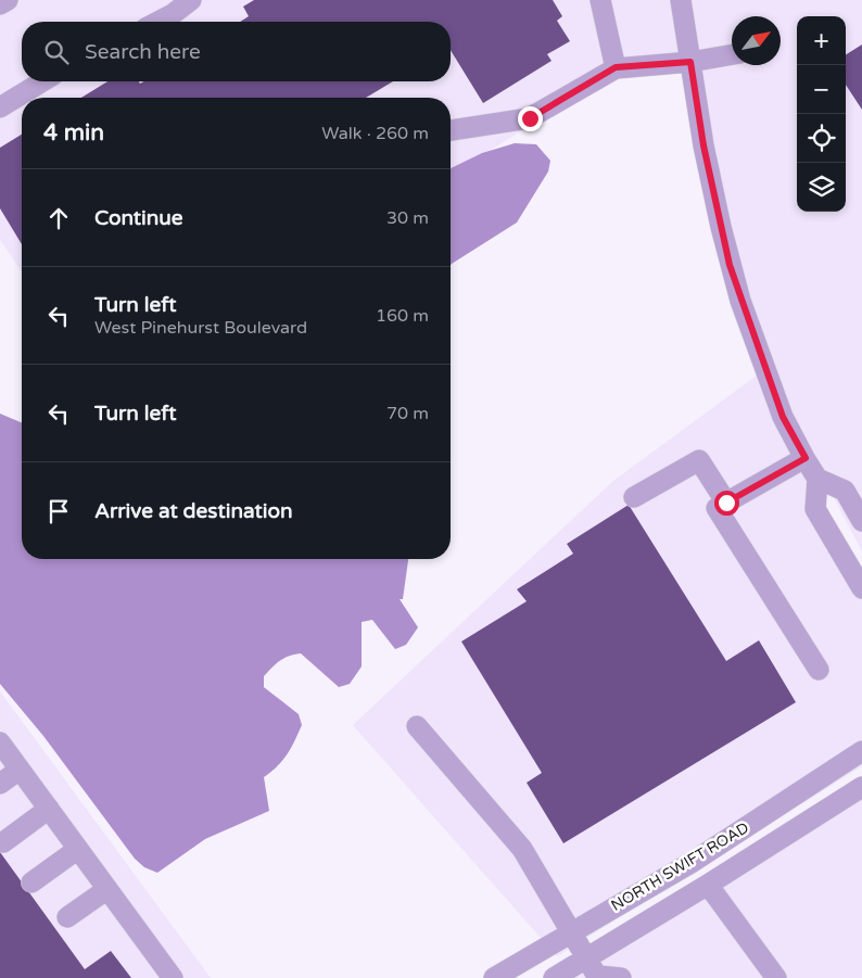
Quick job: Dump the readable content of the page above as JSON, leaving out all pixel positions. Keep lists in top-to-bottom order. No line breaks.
{"streets":{"street":["NORTH SWIFT ROAD"]},"north":"top right","page":{"map_buttons":["+","−"],"search":"Search here","heading":["4 min","Walk · 260 m"],"list":[["Continue","30 m"],["Turn left","West Pinehurst Boulevard","160 m"],["Turn left","70 m"],"Arrive at destination"]}}
